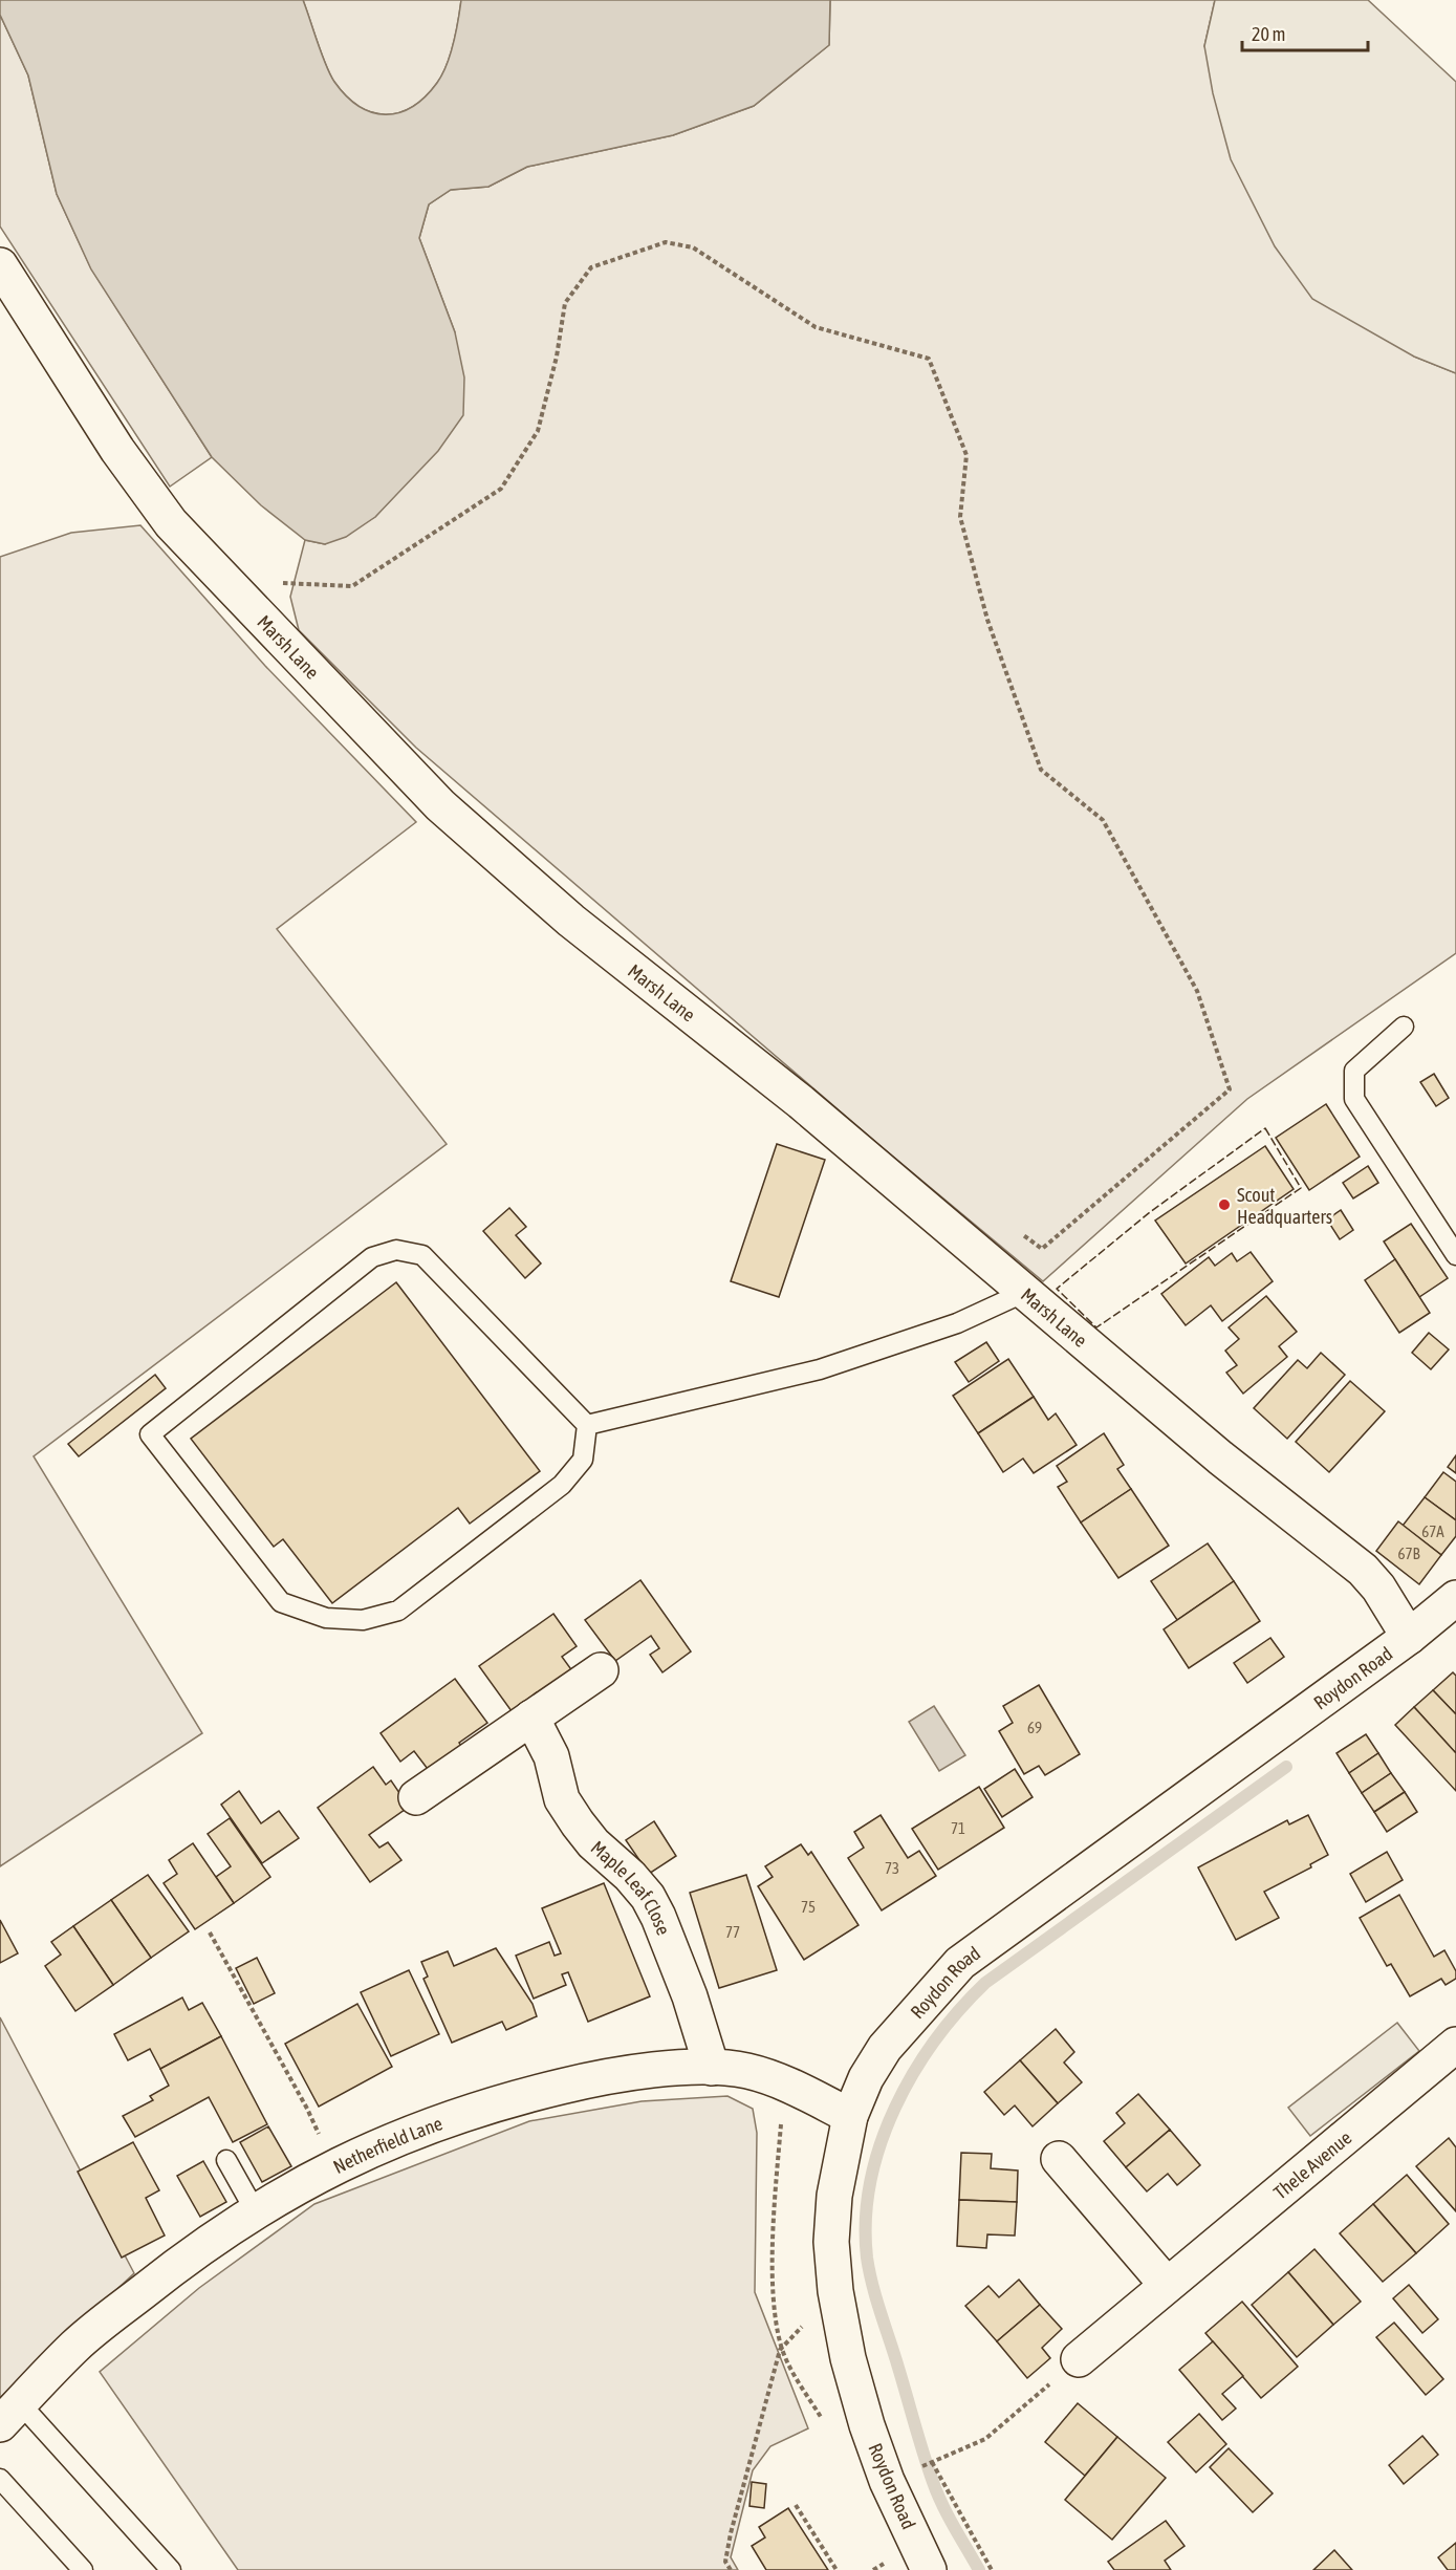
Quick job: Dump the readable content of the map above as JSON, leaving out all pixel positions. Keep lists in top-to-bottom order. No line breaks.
{"streets":{"street":["Marsh Lane","Roydon Road","Maple Leaf Close","Netherfield Lane","Thele Avenue"]},"crossings":[["Marsh Lane","Roydon Road"],["Roydon Road","Netherfield Lane"],["Maple Leaf Close","Netherfield Lane"]],"places":["Scout Headquarters"],"house_numbers":["67A","67B","69","71","73","75","77"],"scale_bar":"20 m"}
